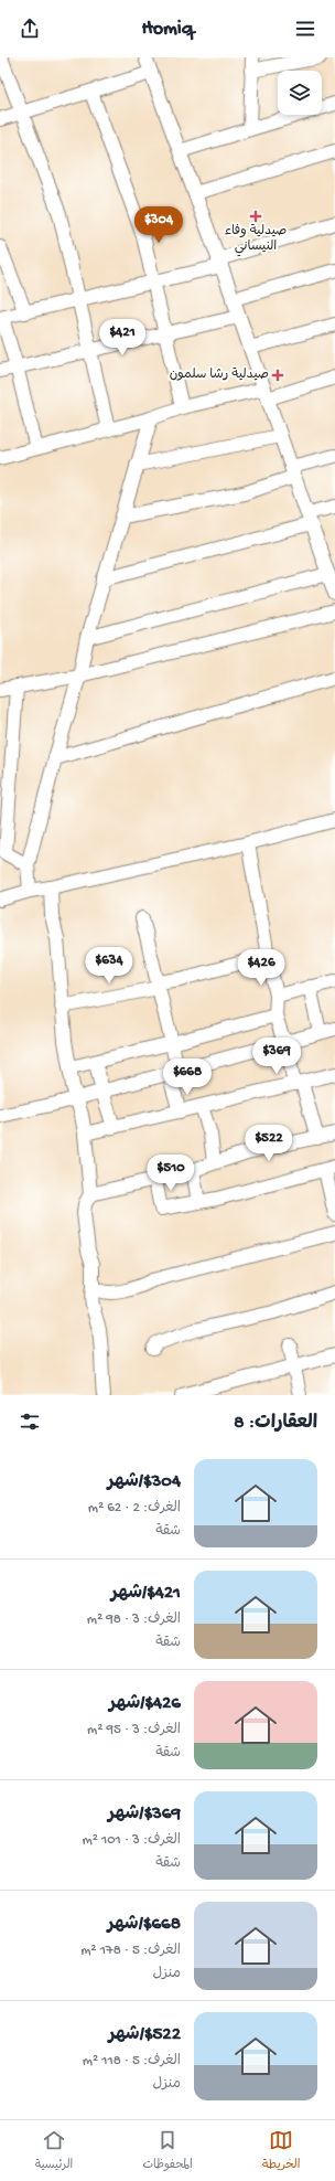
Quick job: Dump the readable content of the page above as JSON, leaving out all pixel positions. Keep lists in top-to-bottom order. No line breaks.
{"places":{"health":["صيدلية وفاء النيساني","صيدلية رشا سلمون"]},"page":{"header":"Homiq","price":["$304","$421","$634","$426","$369","$668","$522","$510"],"heading":"العقارات: 8","list":[{"name":"$304/شهر","note":"الغرف: 2 · 62 m² · شقة"},{"name":"$421/شهر","note":"الغرف: 3 · 98 m² · شقة"},{"name":"$426/شهر","note":"الغرف: 3 · 95 m² · شقة"},{"name":"$369/شهر","note":"الغرف: 3 · 101 m² · شقة"},{"name":"$668/شهر","note":"الغرف: 5 · 178 m² · منزل"},{"name":"$522/شهر","note":"الغرف: 5 · 118 m² · منزل"}],"tabs":["الخريطة","المحفوظات","الرئيسية"]}}
